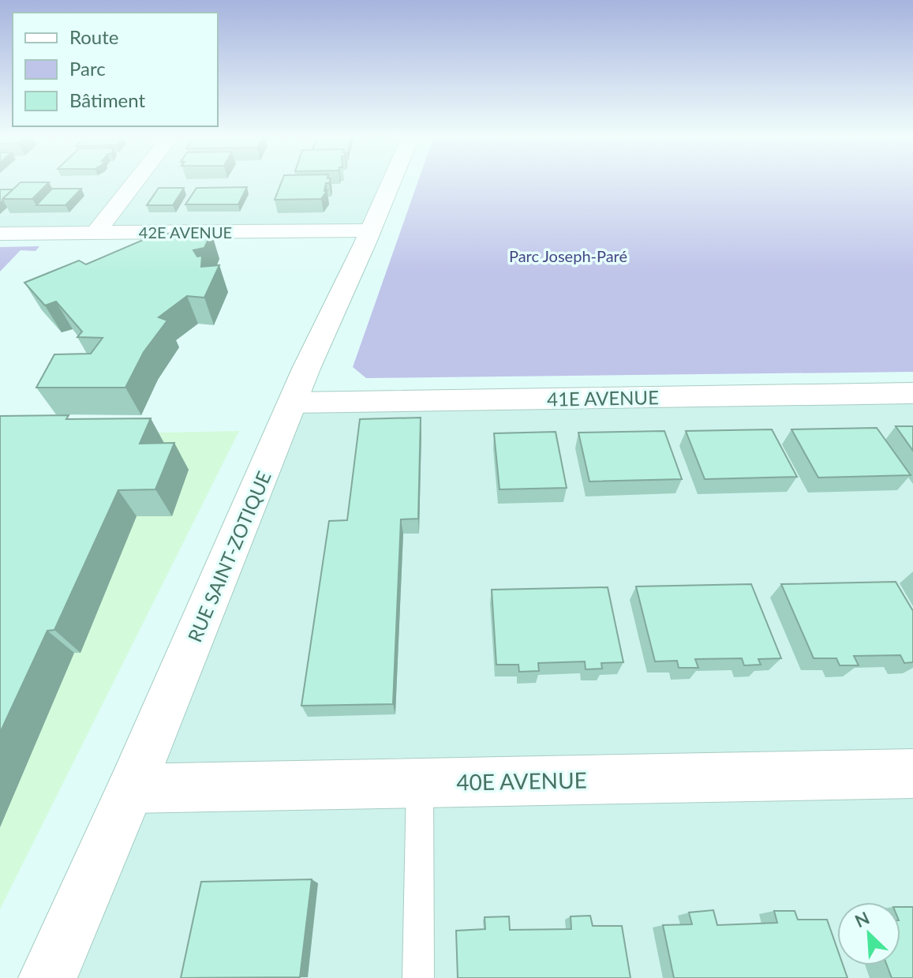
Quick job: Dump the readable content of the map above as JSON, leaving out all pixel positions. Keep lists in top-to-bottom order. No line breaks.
{"streets":{"street":["42E AVENUE","41E AVENUE","RUE SAINT-ZOTIQUE","40E AVENUE"]},"crossings":[["42E AVENUE","RUE SAINT-ZOTIQUE"],["41E AVENUE","RUE SAINT-ZOTIQUE"],["RUE SAINT-ZOTIQUE","40E AVENUE"]],"parks":["Parc Joseph-Paré"],"legend":["Route","Parc","Bâtiment"],"north":"top left"}
